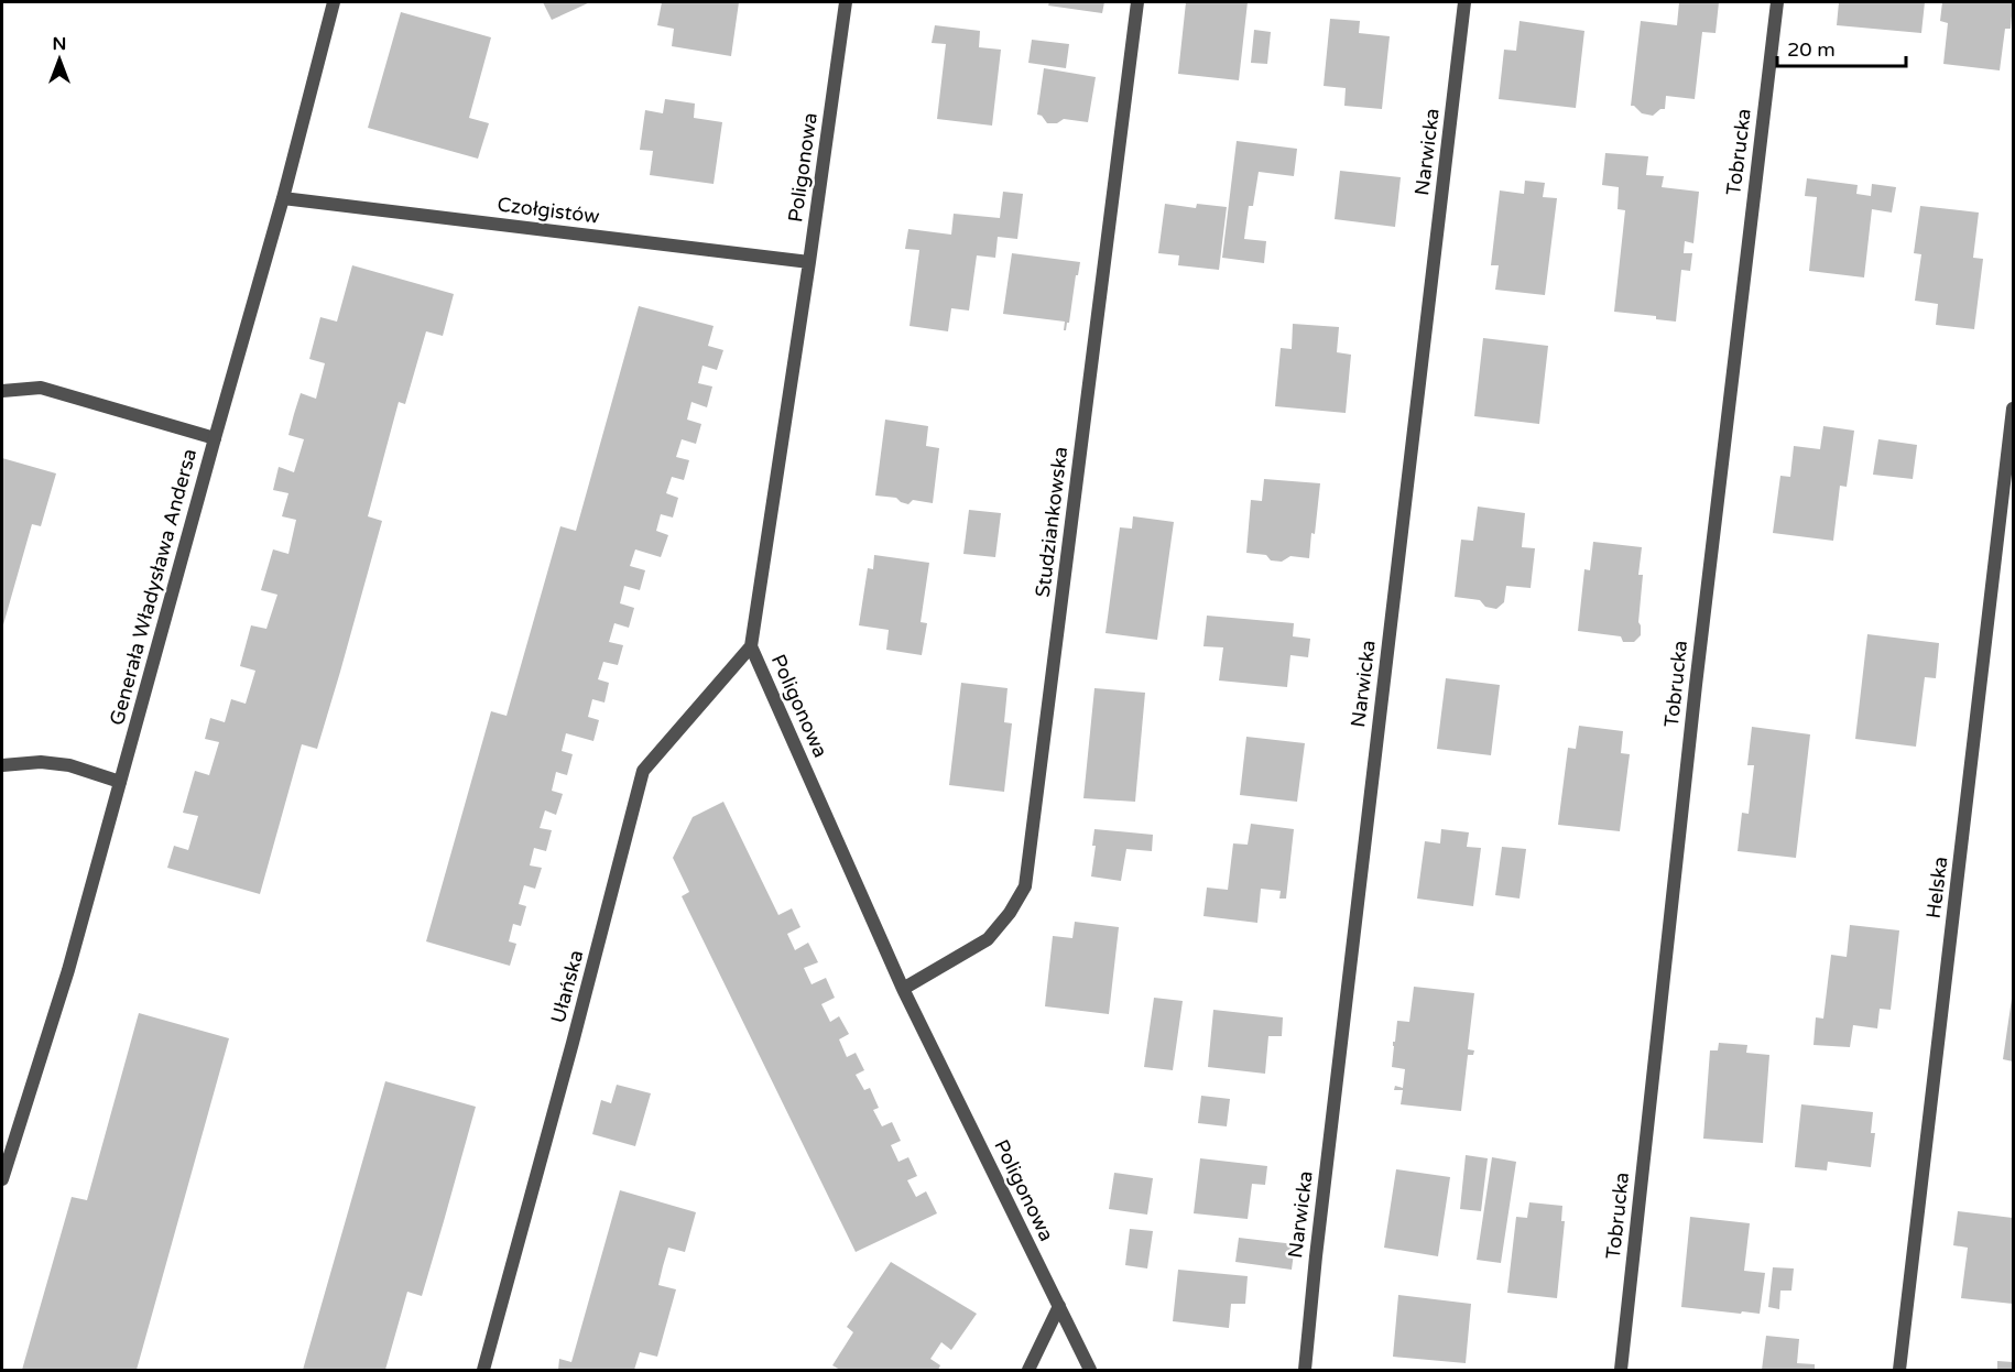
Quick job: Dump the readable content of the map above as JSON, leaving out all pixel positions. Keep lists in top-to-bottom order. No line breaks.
{"streets":{"street":["Narwicka","Tobrucka","Poligonowa","Czołgistów","Studziankowska","Generała Władysława Andersa","Helska","Ułańska"]},"crossings":[["Poligonowa","Czołgistów"],["Poligonowa","Studziankowska"],["Poligonowa","Ułańska"],["Czołgistów","Generała Władysława Andersa"]],"scale_bar":"20 m","north":"top"}
